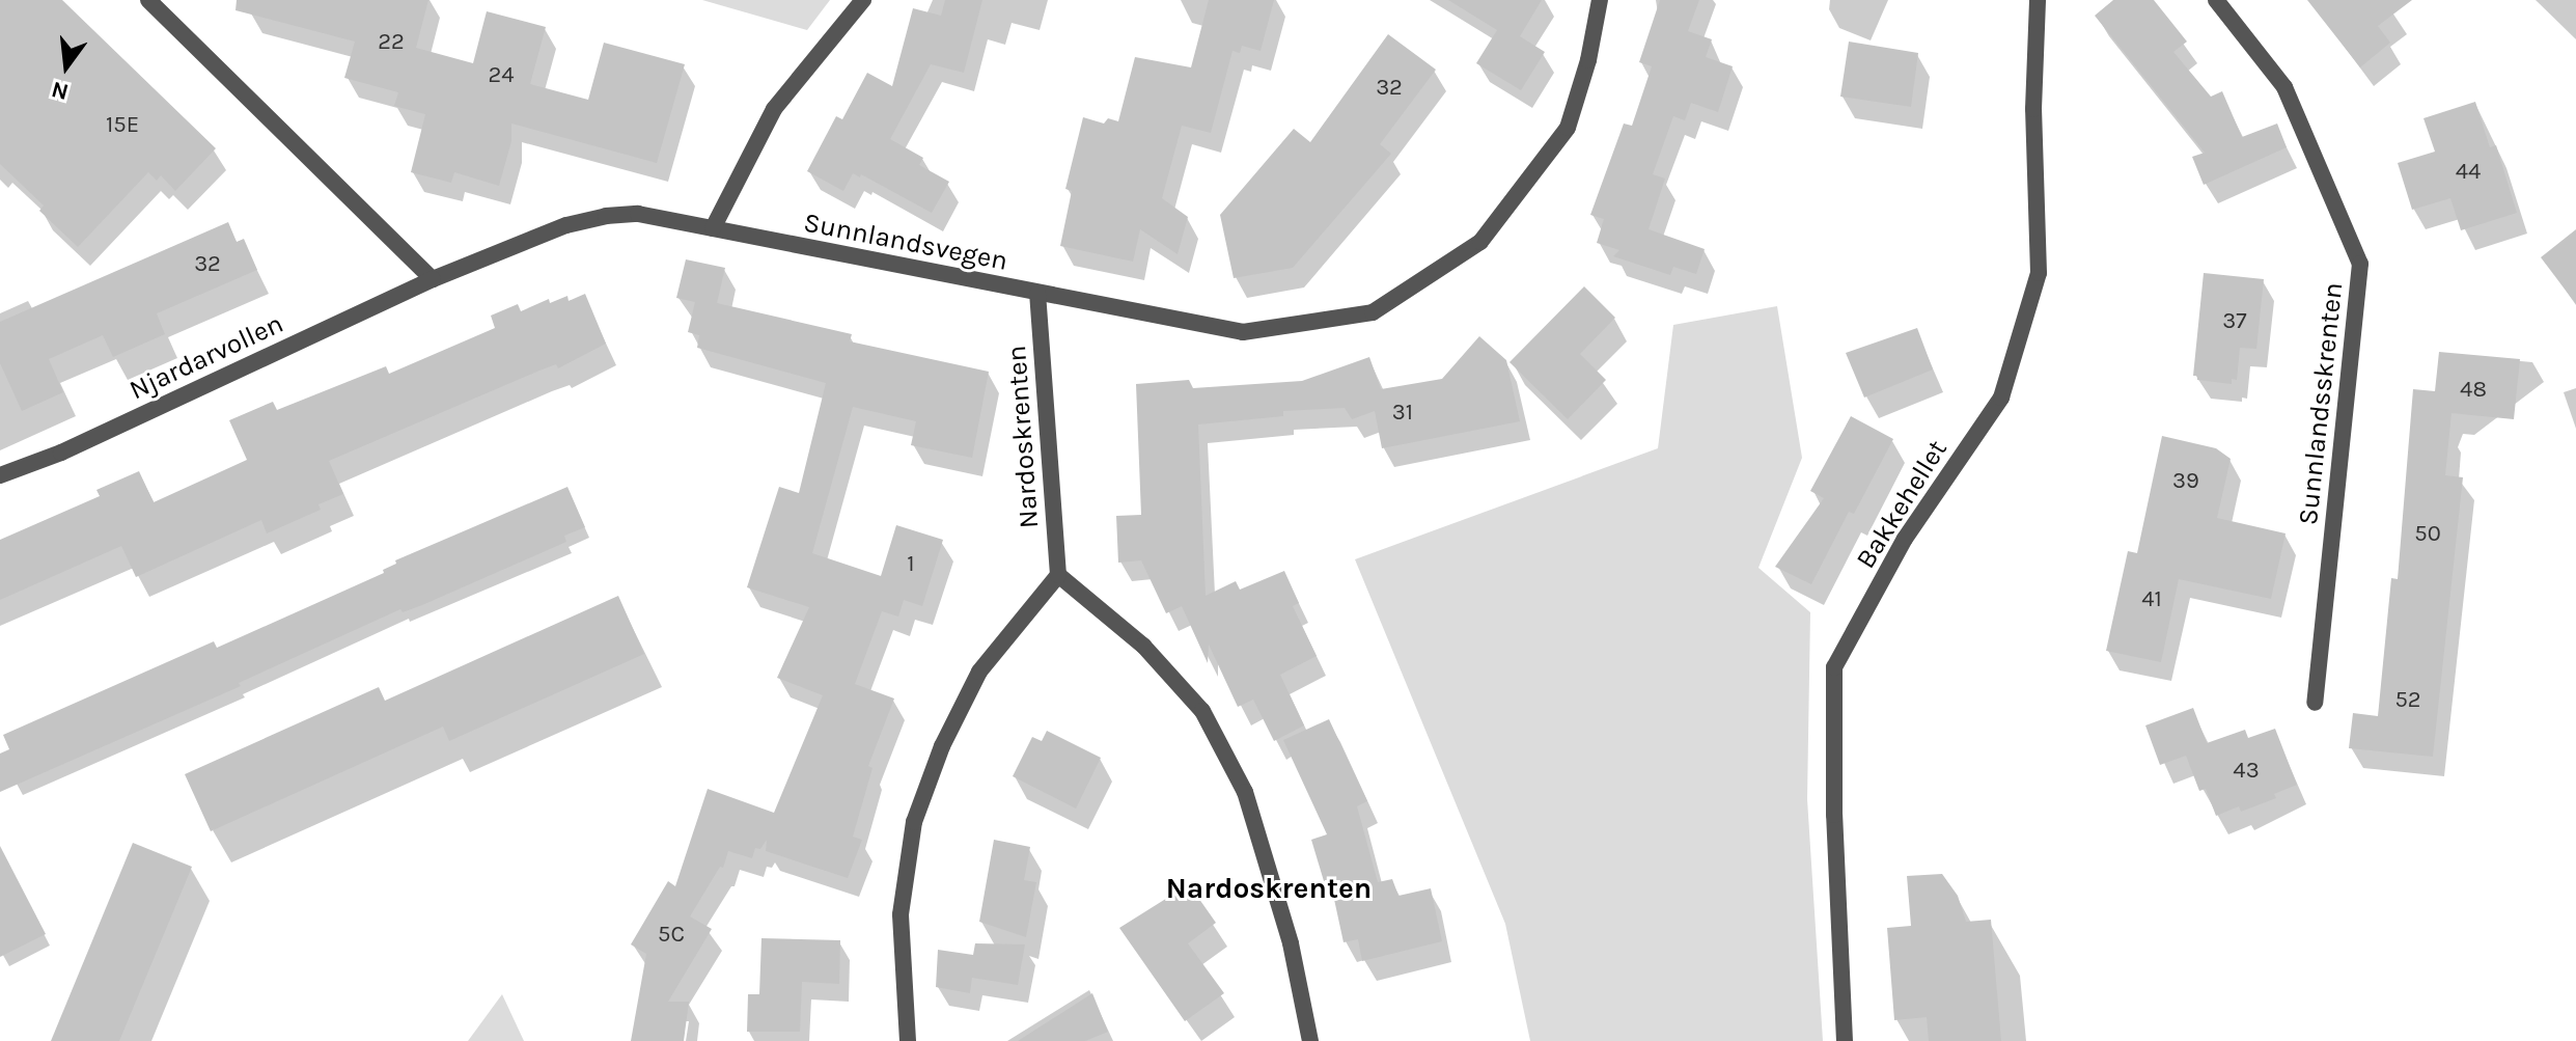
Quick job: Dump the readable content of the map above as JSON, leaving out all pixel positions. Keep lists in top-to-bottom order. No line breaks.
{"streets":{"street":["Sunnlandsvegen","Njardarvollen","Sunnlandsskrenten","Nardoskrenten","Bakkehellet"]},"crossings":[["Sunnlandsvegen","Njardarvollen"],["Sunnlandsvegen","Nardoskrenten"]],"districts":["Nardoskrenten"],"house_numbers":["22","24","32","15E","44","32","37","48","31","39","50","1","41","52","43","5C"],"north":"bottom"}
